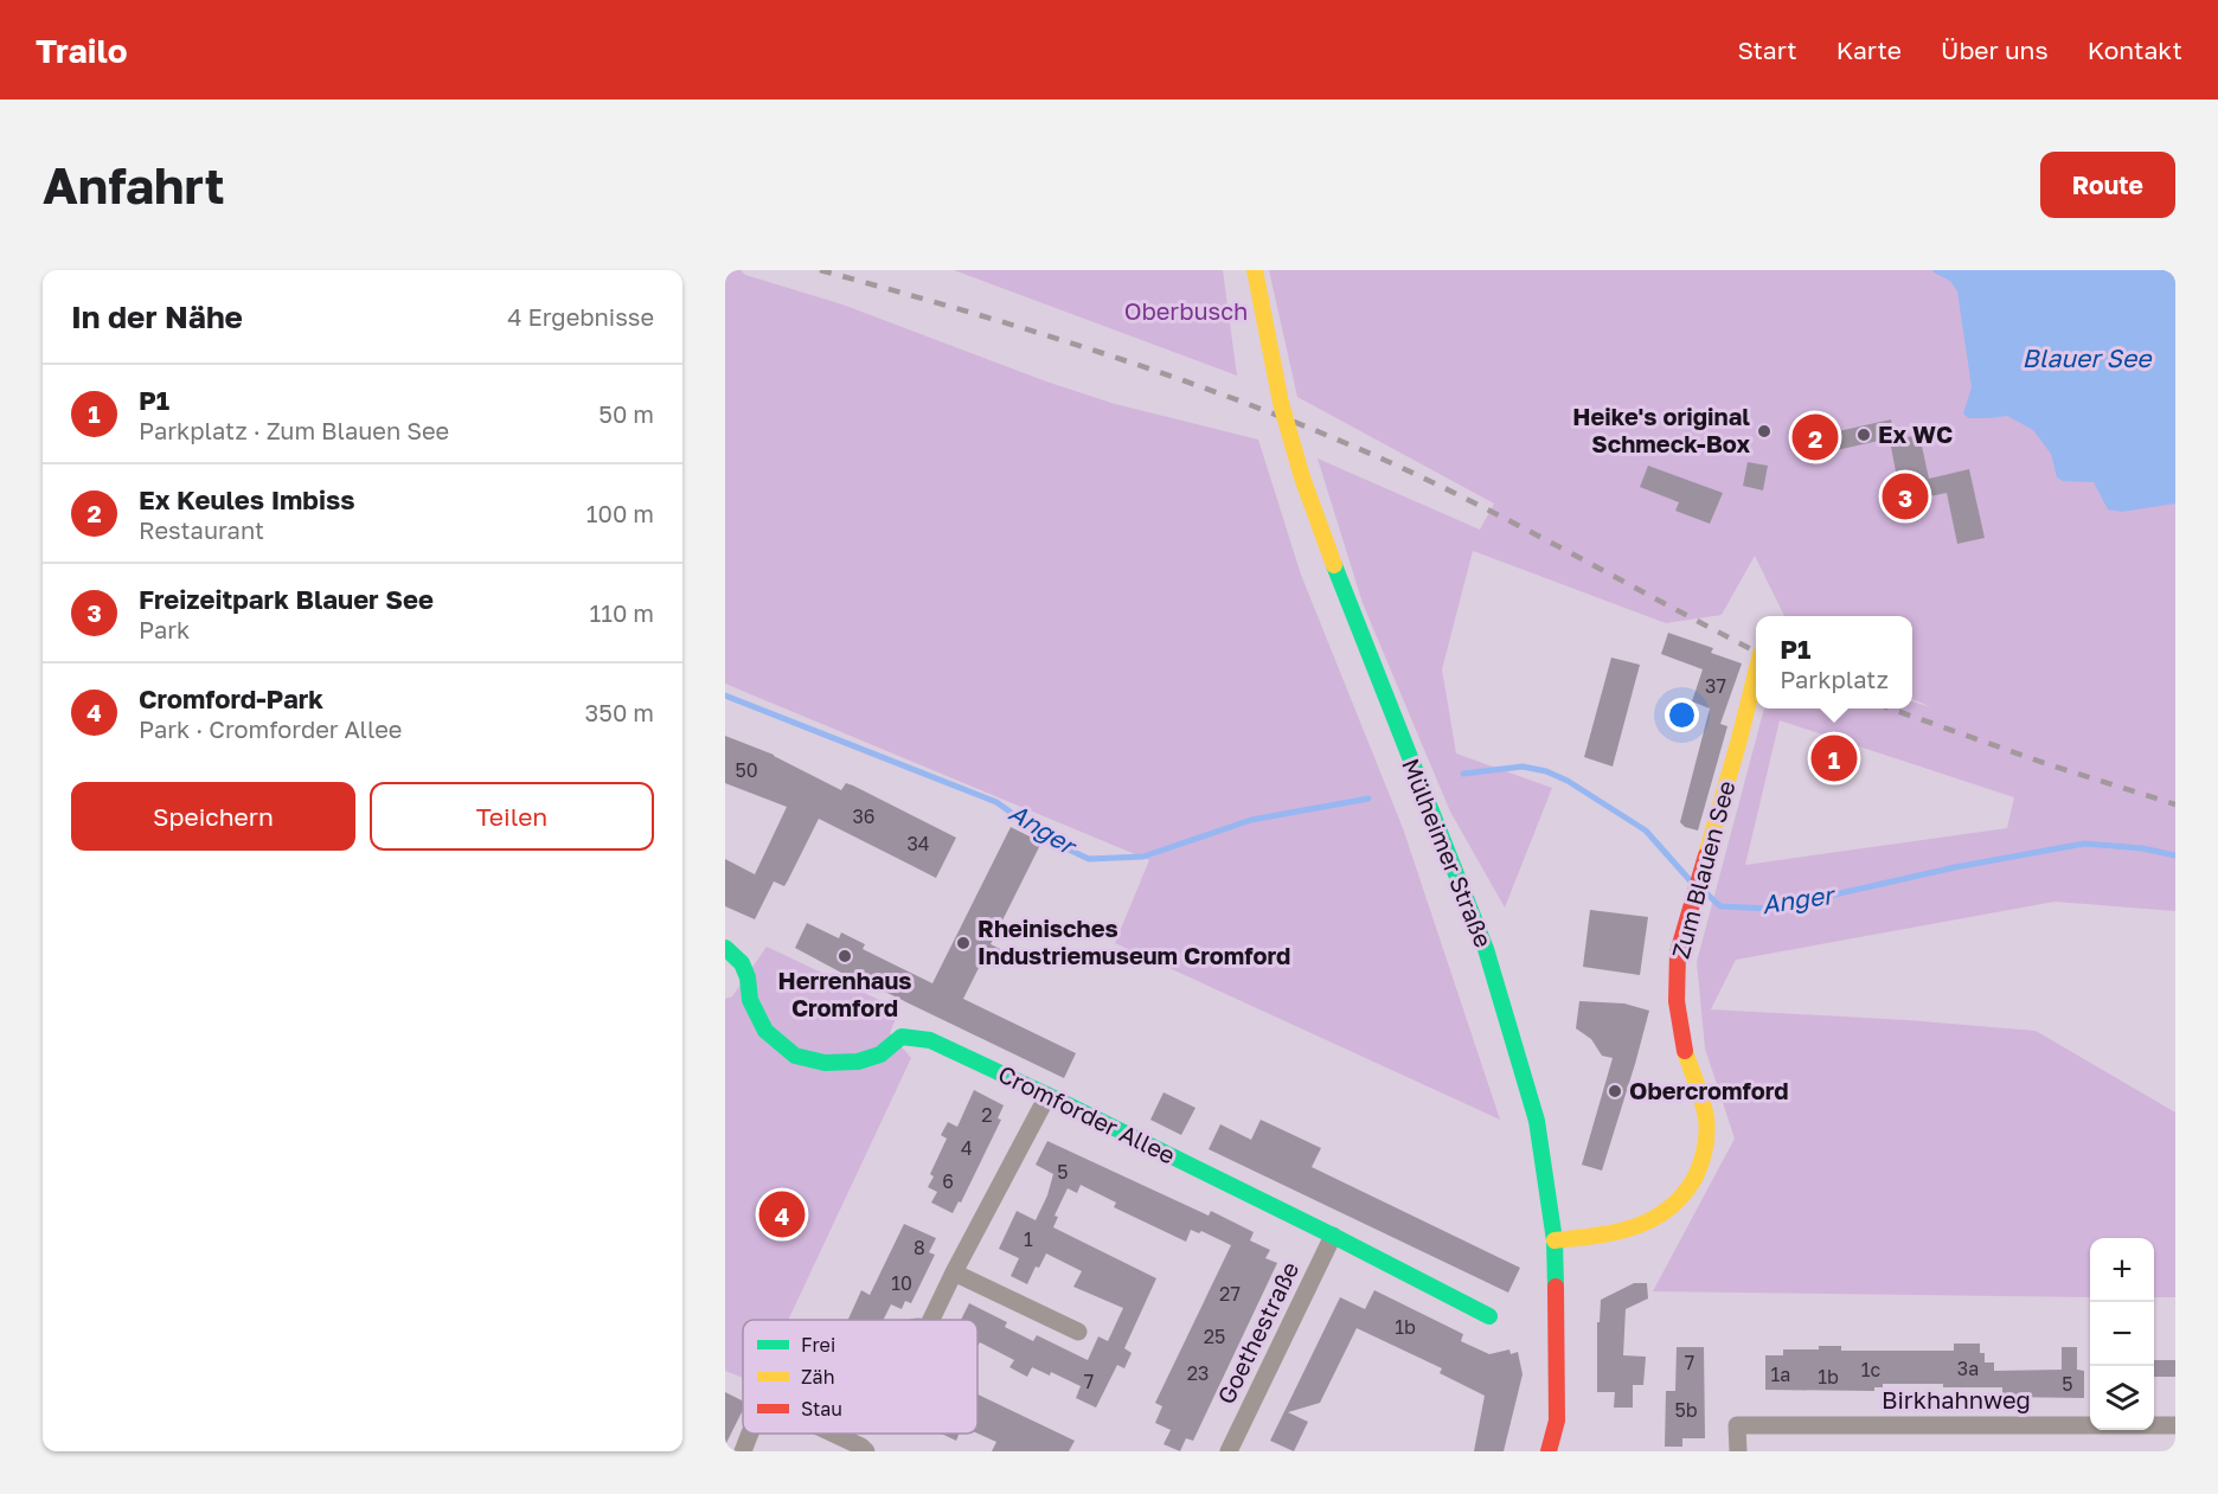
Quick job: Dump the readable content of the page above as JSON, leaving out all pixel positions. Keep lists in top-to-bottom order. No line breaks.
{"streets":{"street":["Mülheimer Straße","Zum Blauen See","Cromforder Allee","Goethestraße","Birkhahnweg"]},"crossings":[["Mülheimer Straße","Zum Blauen See"],["Cromforder Allee","Goethestraße"]],"water":["Blauer See","Anger"],"parks":["Oberbusch"],"places":["Heike's original Schmeck-Box","Ex WC","Rheinisches Industriemuseum Cromford","Herrenhaus Cromford","Obercromford"],"house_numbers":["37","50","36","34","2","4","5","6","1","8","10","27","1b","25","7","3a","1c","23","1a","1b","7","5","5b"],"legend":["Frei","Zäh","Stau"],"page":{"header":"Trailo","nav":["Start","Karte","Über uns","Kontakt"],"buttons":["Route",["Speichern","Teilen"]],"title":"Anfahrt","heading":["In der Nähe","4 Ergebnisse"],"list":[{"mark":"1","name":"P1","note":"Parkplatz · Zum Blauen See","value":"50 m"},{"mark":"2","name":"Ex Keules Imbiss","note":"Restaurant","value":"100 m"},{"mark":"3","name":"Freizeitpark Blauer See","note":"Park","value":"110 m"},{"mark":"4","name":"Cromford-Park","note":"Park · Cromforder Allee","value":"350 m"}],"pins":["2","3","1","4"],"popup":["P1","Parkplatz"],"map_buttons":["+","−"]}}
